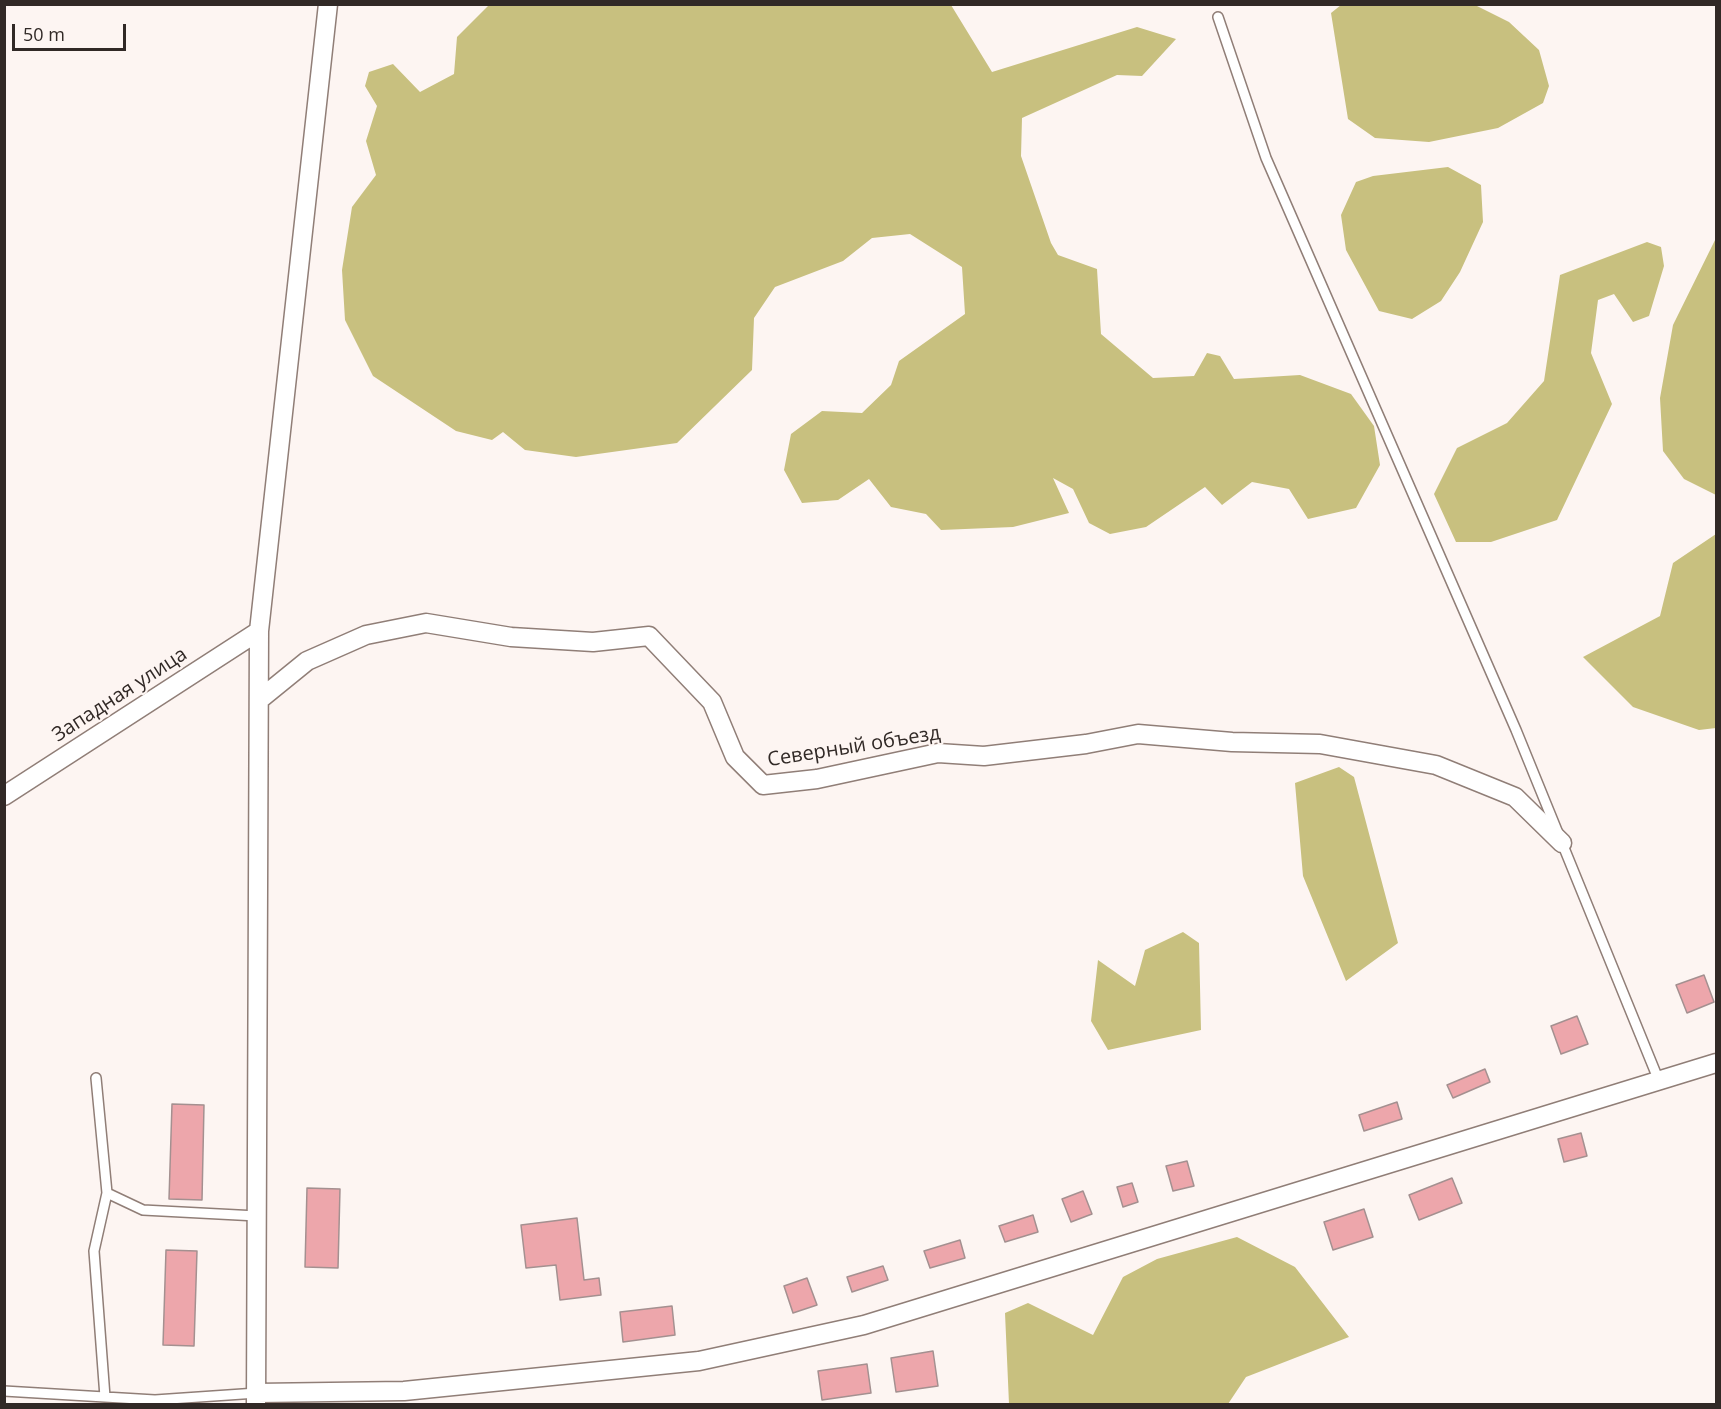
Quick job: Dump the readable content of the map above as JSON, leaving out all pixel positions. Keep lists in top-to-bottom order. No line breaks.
{"streets":{"street":["Западная улица","Северный объезд"]},"scale_bar":"50 m"}
